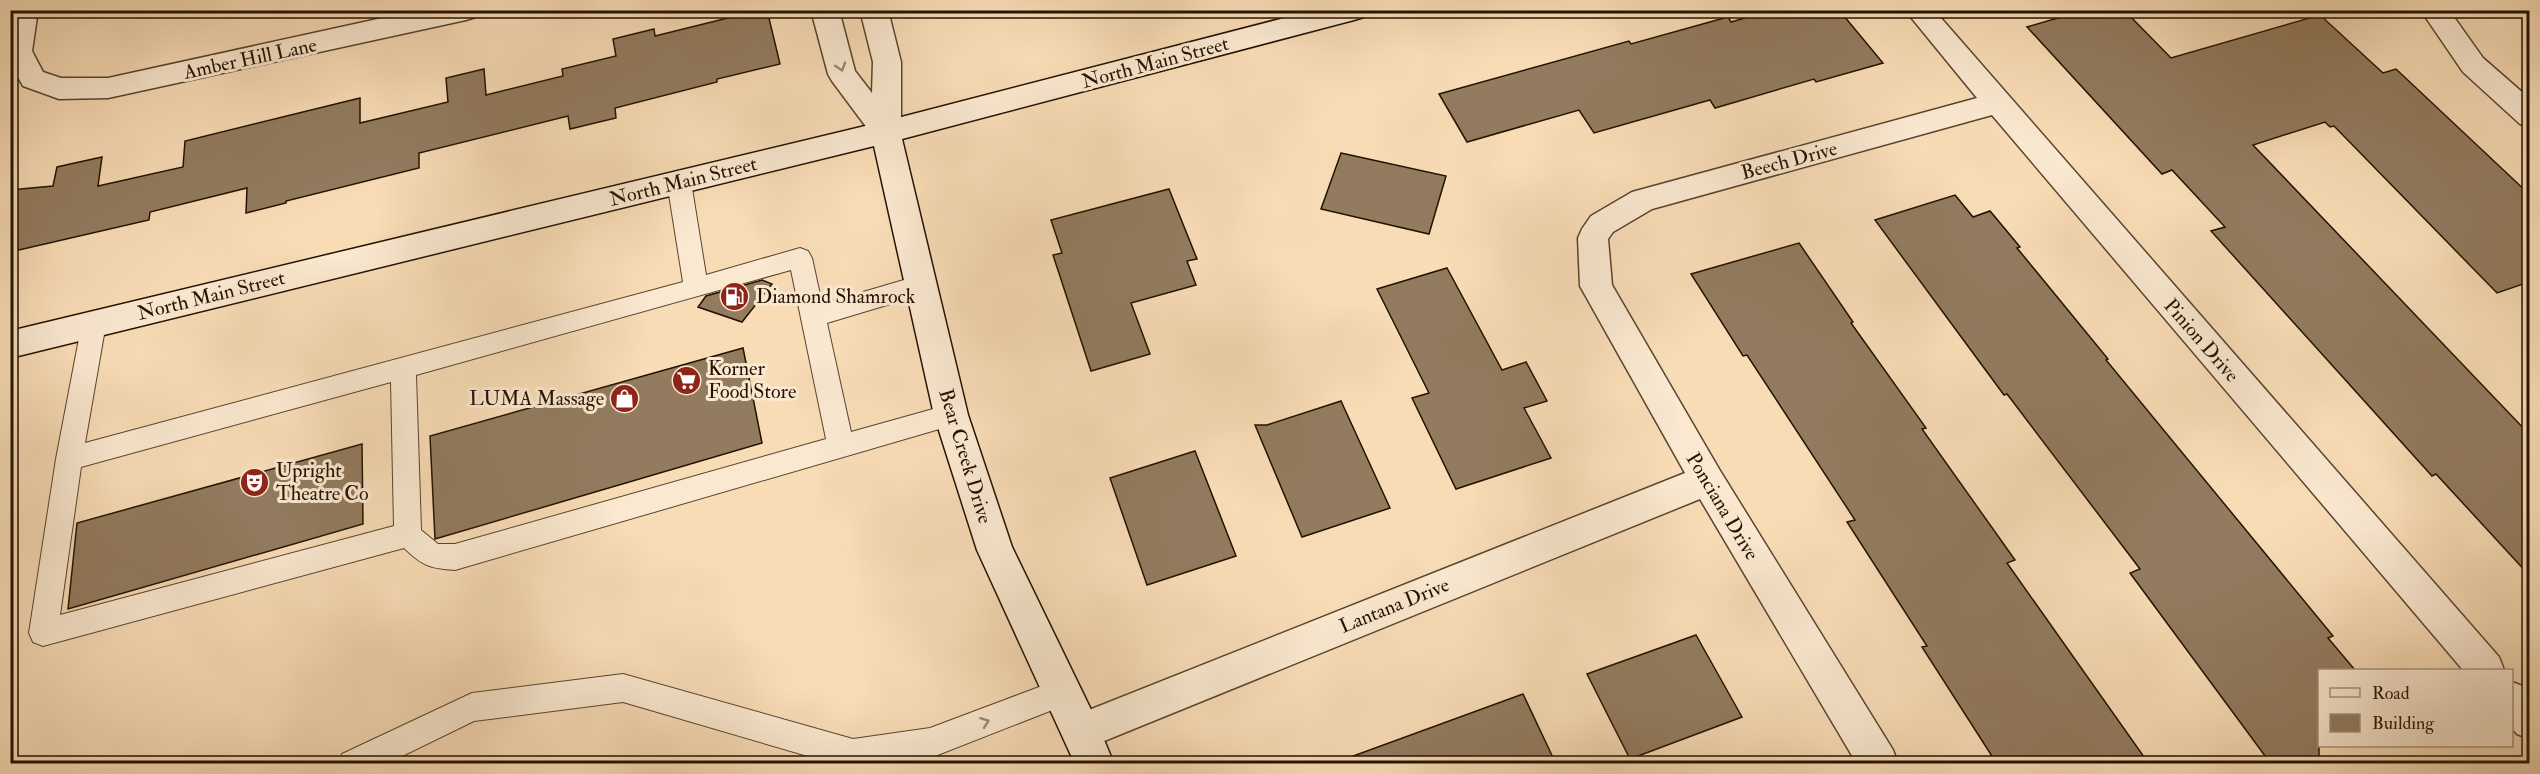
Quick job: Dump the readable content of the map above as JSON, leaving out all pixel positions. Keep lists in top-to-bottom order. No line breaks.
{"streets":{"street":["Amber Hill Lane","North Main Street","Beech Drive","Pinion Drive","Bear Creek Drive","Ponciana Drive","Lantana Drive"]},"crossings":[["North Main Street","Bear Creek Drive"],["Beech Drive","Pinion Drive"],["Beech Drive","Ponciana Drive"],["Bear Creek Drive","Lantana Drive"],["Ponciana Drive","Lantana Drive"]],"places":{"fuel station":["Diamond Shamrock"],"supermarket":["Korner Food Store"],"shop":["LUMA Massage"],"theatre":["Upright Theatre Co"]},"legend":["Road","Building"]}
